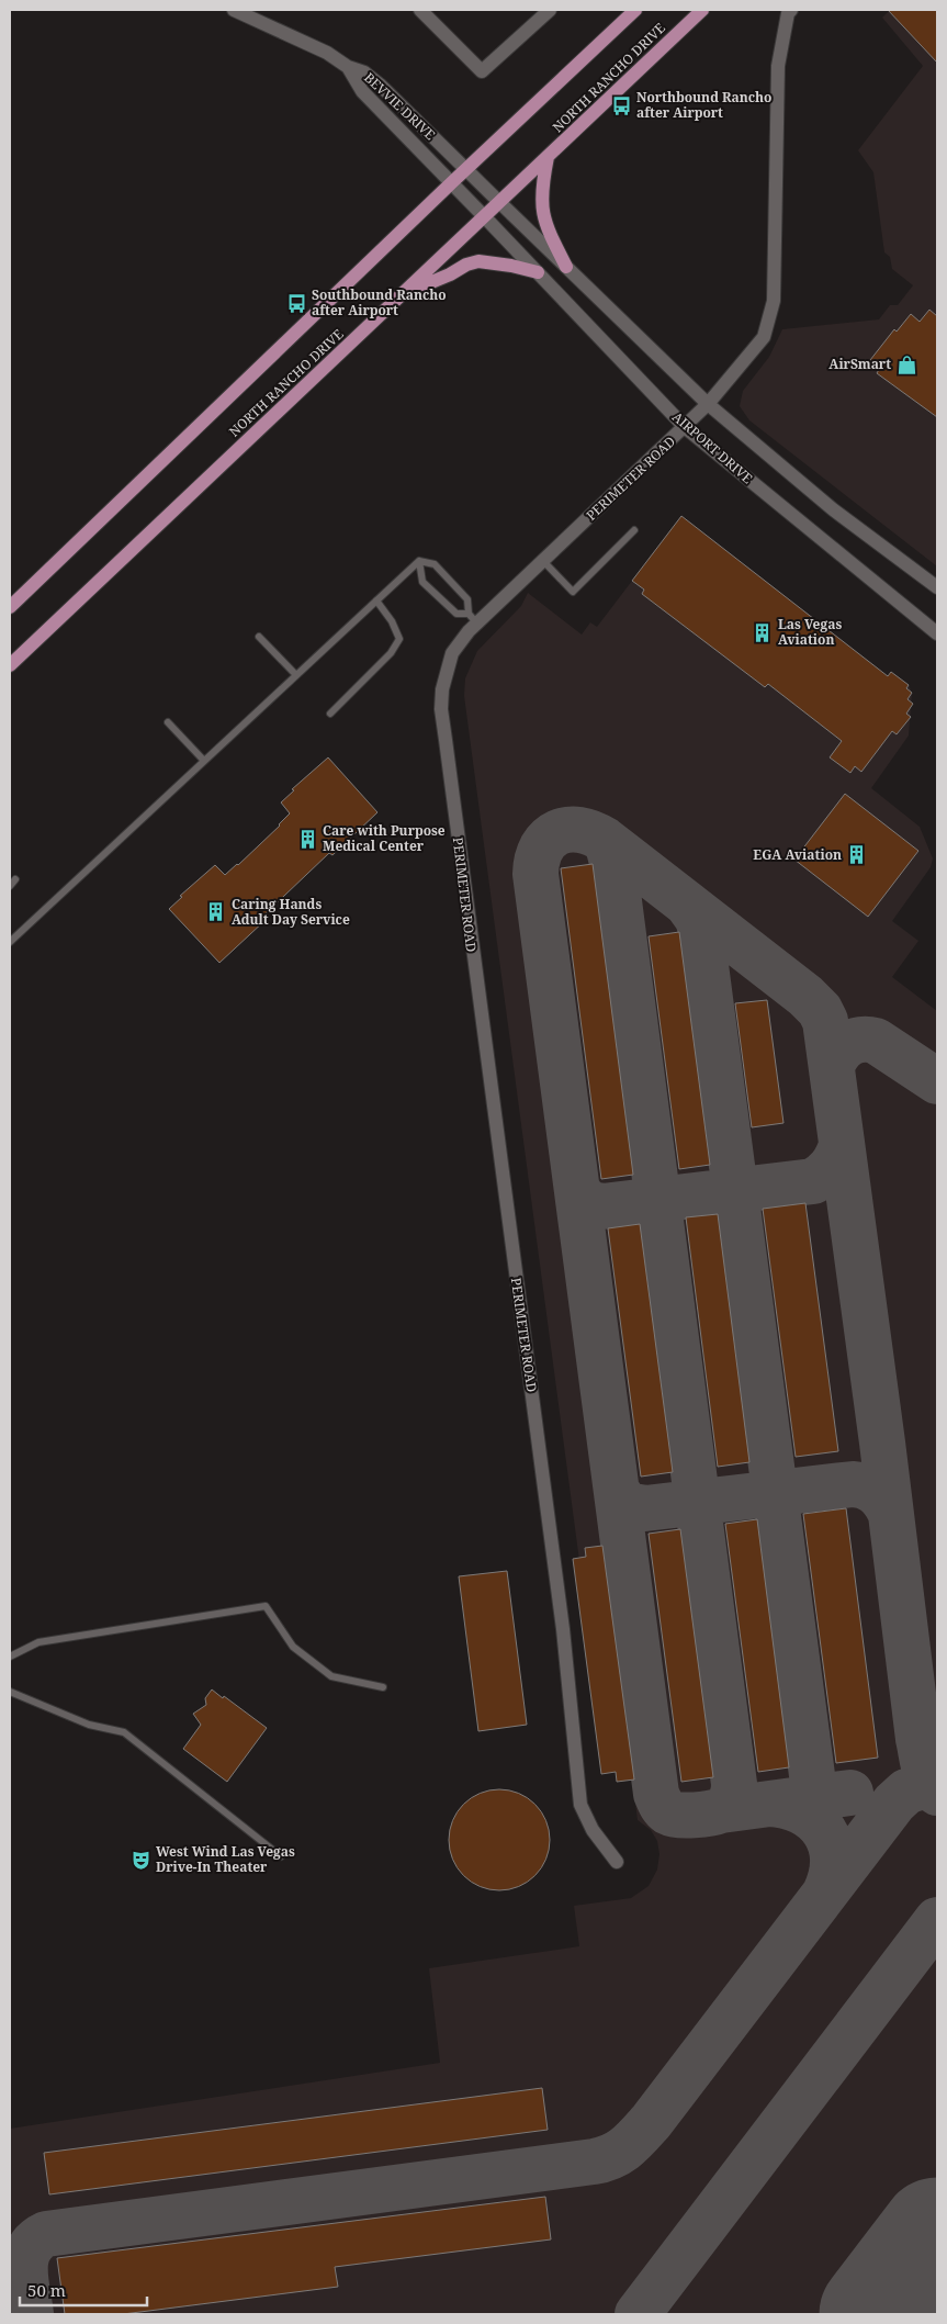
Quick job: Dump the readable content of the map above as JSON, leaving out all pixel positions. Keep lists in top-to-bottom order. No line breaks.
{"streets":{"main road":["NORTH RANCHO DRIVE"],"street":["BEVVIE DRIVE","AIRPORT DRIVE","PERIMETER ROAD"]},"crossings":[["NORTH RANCHO DRIVE","BEVVIE DRIVE"],["NORTH RANCHO DRIVE","AIRPORT DRIVE"],["BEVVIE DRIVE","AIRPORT DRIVE"],["AIRPORT DRIVE","PERIMETER ROAD"]],"places":{"bus stop":["Northbound Rancho after Airport","Southbound Rancho after Airport"],"shop":["AirSmart"],"building":["Las Vegas Aviation","Care with Purpose Medical Center","EGA Aviation","Caring Hands Adult Day Service"],"theatre":["West Wind Las Vegas Drive-In Theater"]},"scale_bar":"50 m"}
